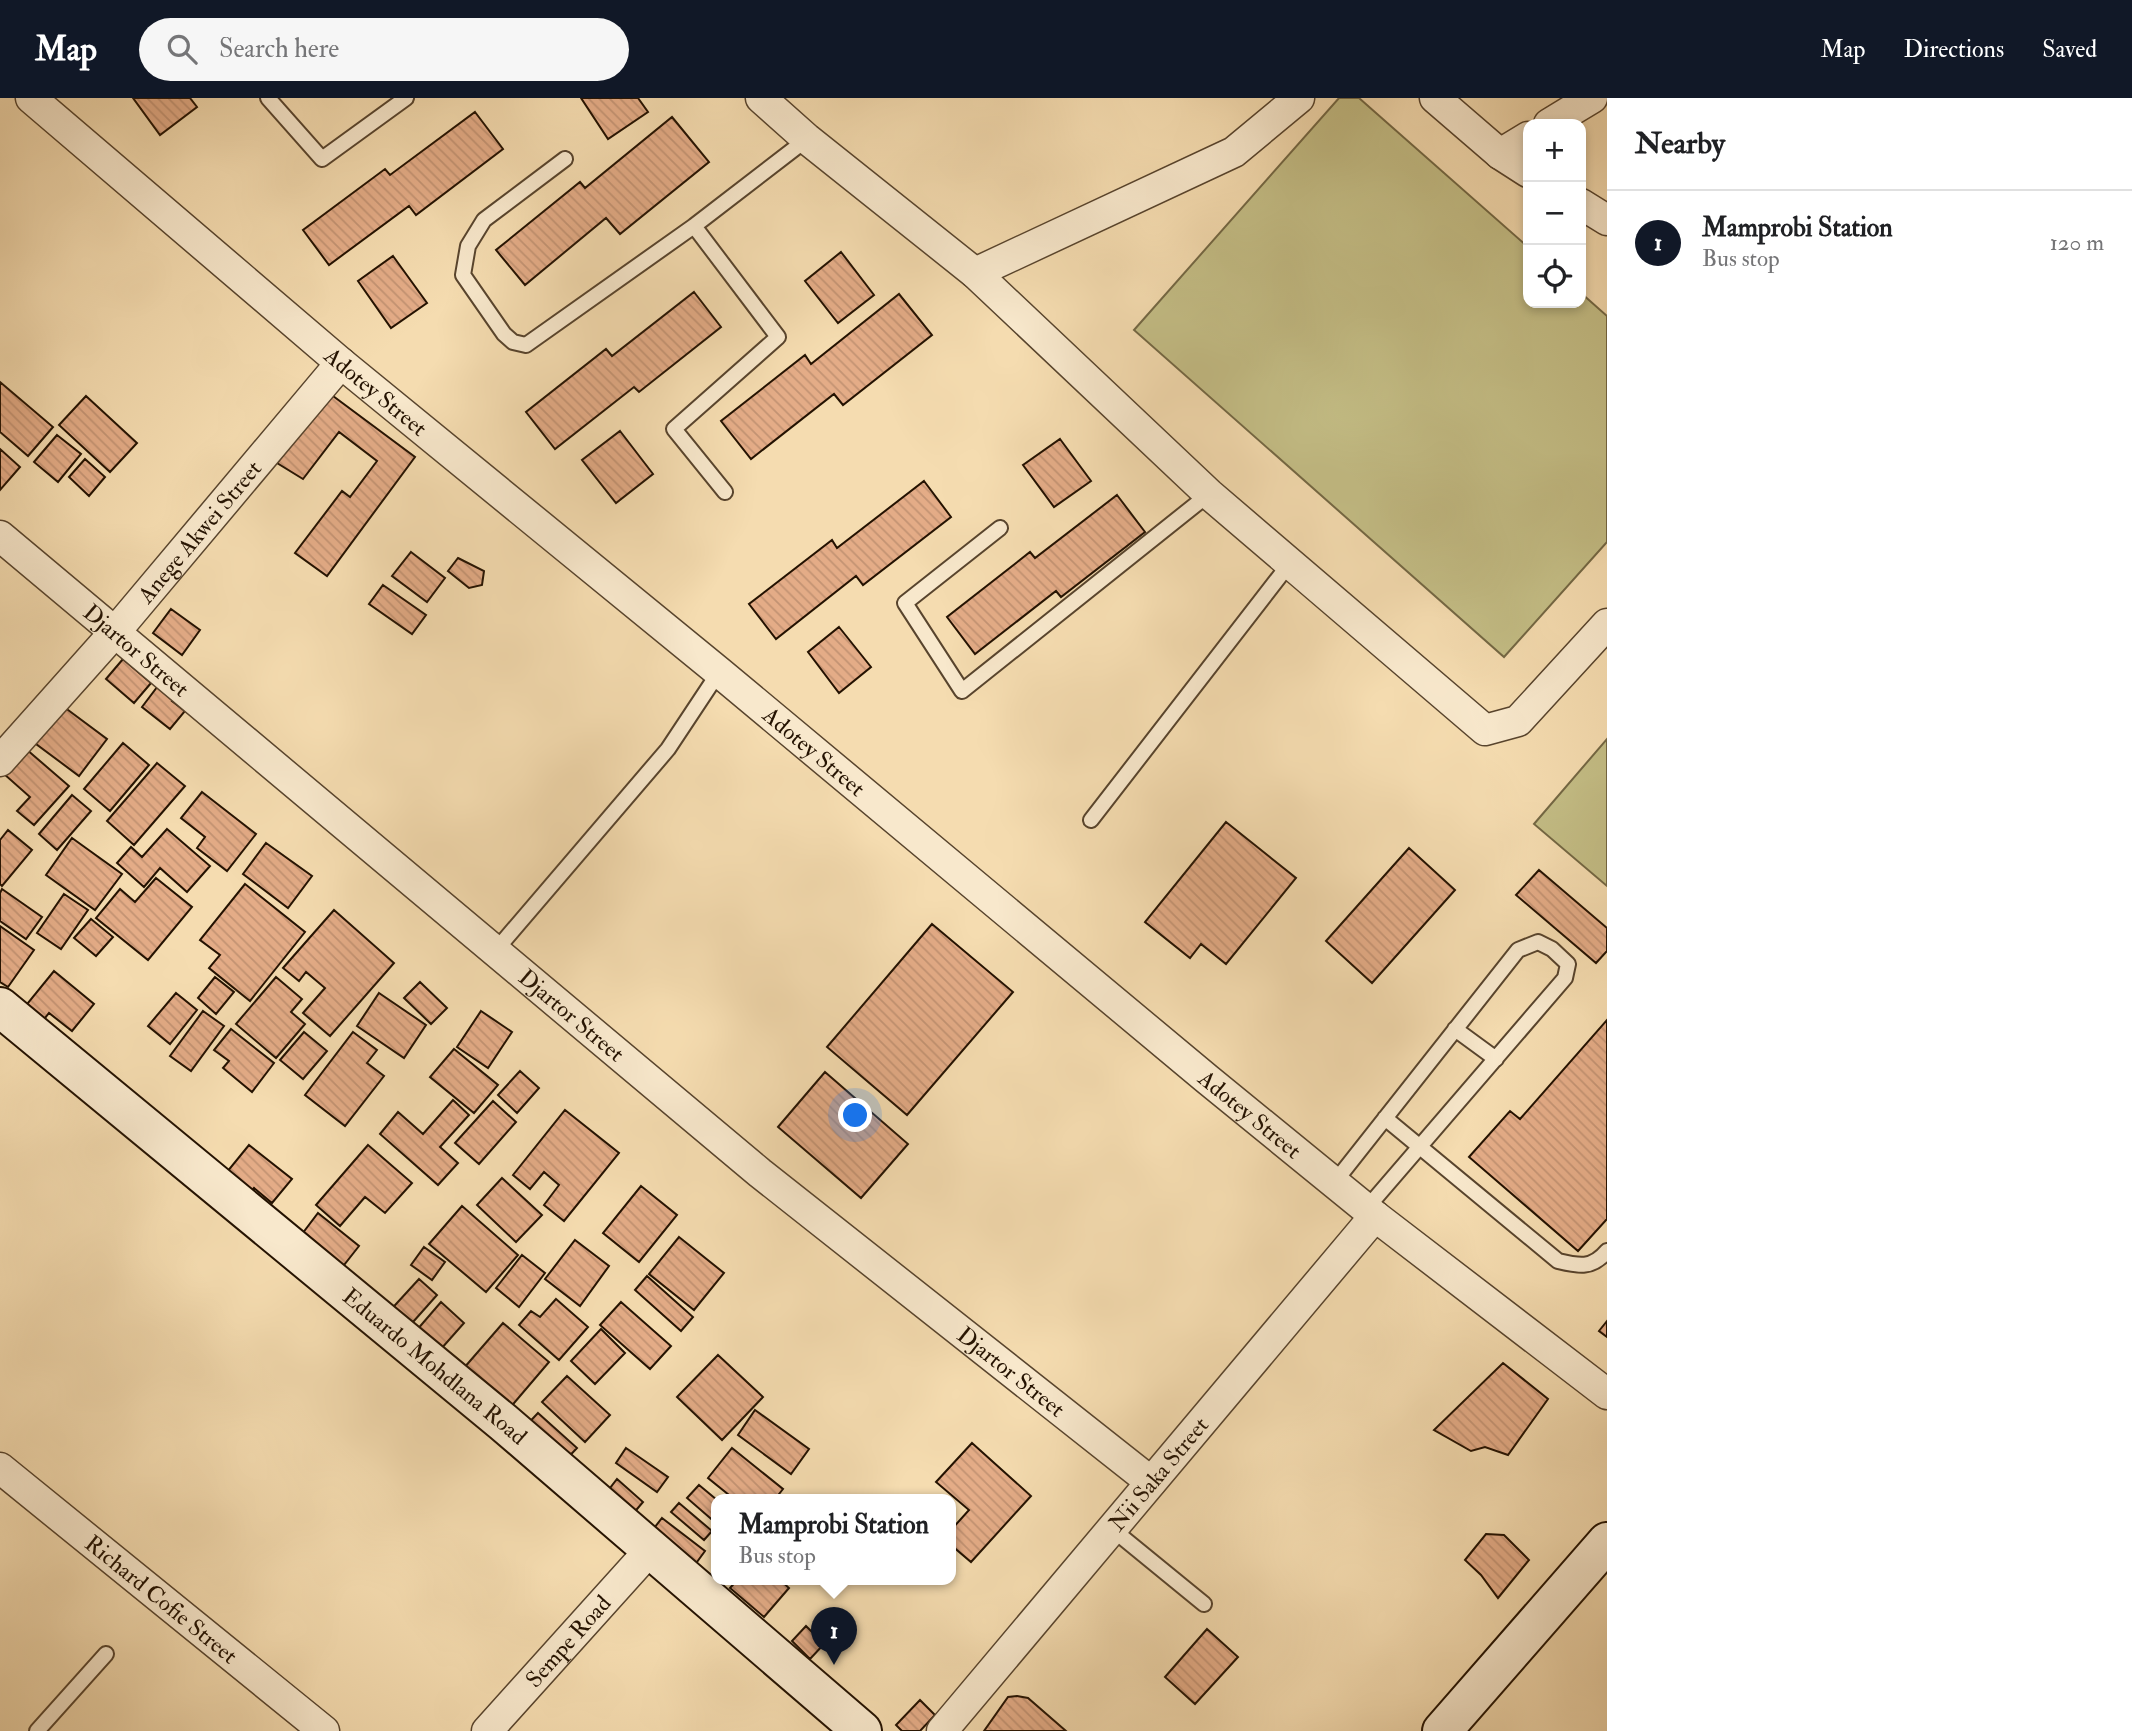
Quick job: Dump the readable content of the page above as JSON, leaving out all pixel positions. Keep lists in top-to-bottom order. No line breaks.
{"streets":{"main road":["Eduardo Mohdlana Road"],"street":["Adotey Street","Anege Akwei Street","Djartor Street","Nii Saka Street","Richard Cofie Street","Sempe Road"]},"crossings":[["Adotey Street","Anege Akwei Street"],["Adotey Street","Nii Saka Street"],["Anege Akwei Street","Djartor Street"],["Djartor Street","Nii Saka Street"],["Eduardo Mohdlana Road","Sempe Road"]],"page":{"header":"Map","search":"Search here","nav":["Map","Directions","Saved"],"heading":"Nearby","map_buttons":["+","−"],"list":[{"mark":"1","name":"Mamprobi Station","note":"Bus stop","value":"120 m"}],"popup":["Mamprobi Station","Bus stop"],"pins":"1"}}
